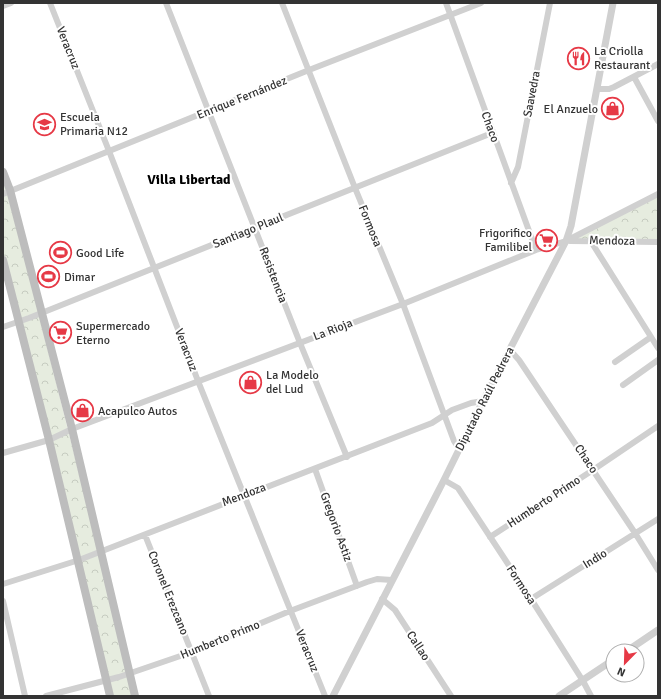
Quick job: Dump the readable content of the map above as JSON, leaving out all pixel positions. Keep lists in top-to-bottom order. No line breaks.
{"streets":{"street":["Veracruz","Saavedra","Enrique Fernández","Chaco","Formosa","Santiago Plaul","Mendoza","Resistencia","La Rioja","Diputado Raúl Pedrera","Humberto Primo","Gregorio Astiz","Indio","Coronel Erezcano","Callao"]},"crossings":[["Veracruz","Enrique Fernández"],["Veracruz","Santiago Plaul"],["Veracruz","Mendoza"],["Veracruz","La Rioja"],["Veracruz","Humberto Primo"],["Saavedra","Chaco"],["Enrique Fernández","Chaco"],["Enrique Fernández","Formosa"],["Enrique Fernández","Resistencia"],["Chaco","Santiago Plaul"],["Chaco","La Rioja"],["Chaco","Diputado Raúl Pedrera"],["Chaco","Humberto Primo"],["Chaco","Indio"],["Formosa","Santiago Plaul"],["Formosa","Mendoza"],["Formosa","La Rioja"],["Formosa","Diputado Raúl Pedrera"],["Formosa","Humberto Primo"],["Formosa","Indio"],["Santiago Plaul","Resistencia"],["Mendoza","Resistencia"],["Mendoza","La Rioja"],["Mendoza","Diputado Raúl Pedrera"],["Mendoza","Gregorio Astiz"],["Mendoza","Coronel Erezcano"],["Resistencia","La Rioja"],["La Rioja","Diputado Raúl Pedrera"],["Diputado Raúl Pedrera","Humberto Primo"],["Diputado Raúl Pedrera","Callao"],["Humberto Primo","Gregorio Astiz"],["Humberto Primo","Coronel Erezcano"]],"districts":["Villa Libertad"],"places":{"restaurant":["La Criolla Restaurant"],"shop":["El Anzuelo","La Modelo del Lud","Acapulco Autos"],"school or university":["Escuela Primaria N12"],"supermarket":["Frigorifico Familibel","Supermercado Eterno"],"sports":["Good Life","Dimar"]},"north":"bottom left"}
